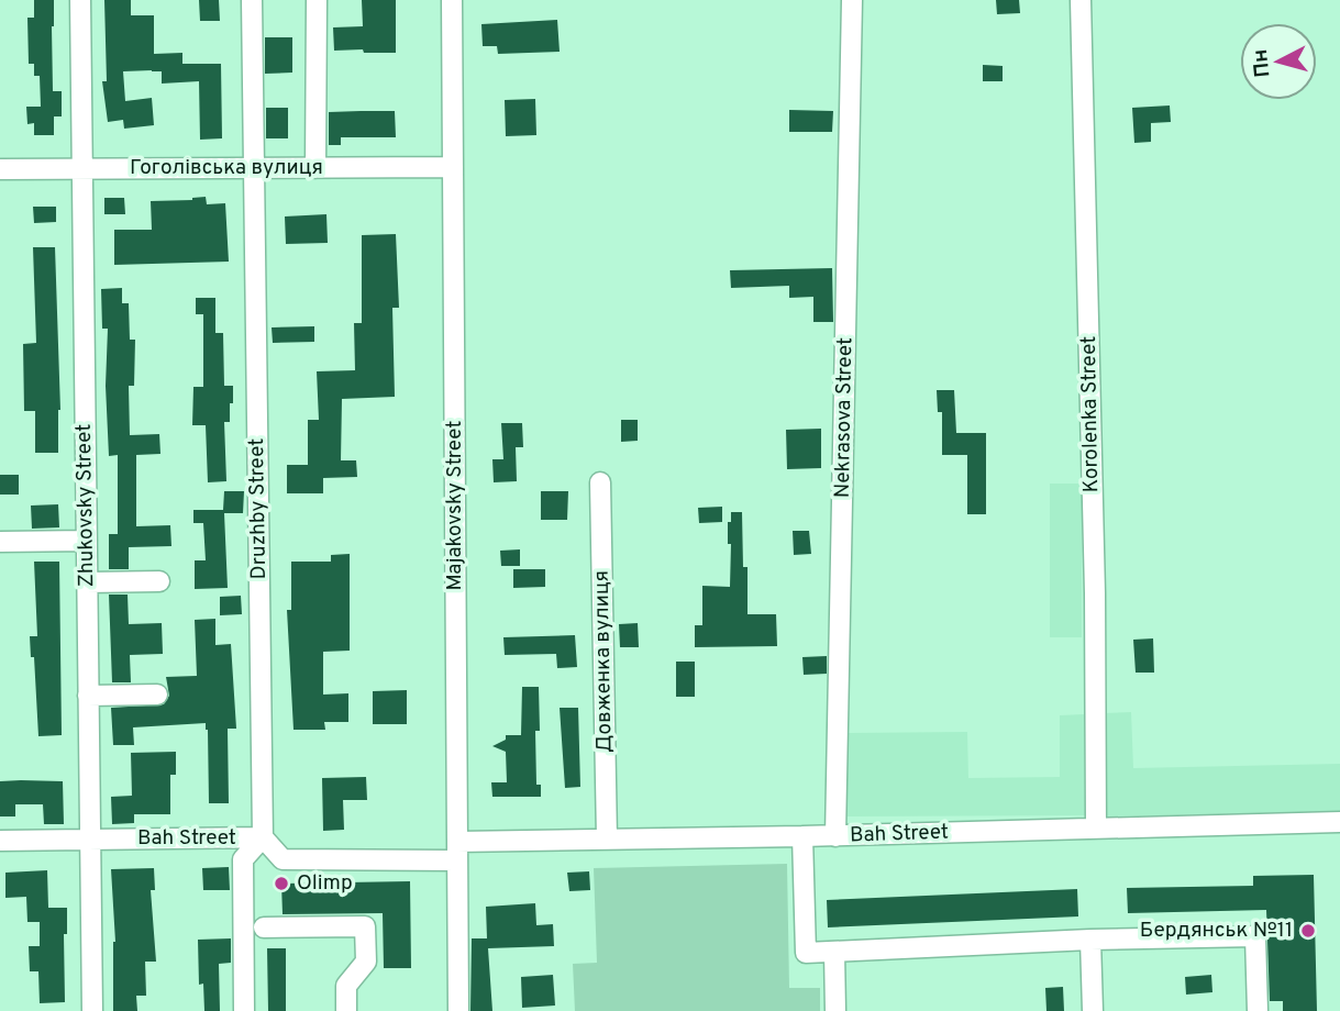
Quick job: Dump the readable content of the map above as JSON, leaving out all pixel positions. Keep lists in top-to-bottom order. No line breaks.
{"streets":{"street":["Гоголівська вулиця","Korolenka Street","Nekrasova Street","Zhukovsky Street","Majakovsky Street","Druzhby Street","Довженка вулиця","Bah Street"]},"crossings":[["Гоголівська вулиця","Zhukovsky Street"],["Гоголівська вулиця","Majakovsky Street"],["Гоголівська вулиця","Druzhby Street"],["Korolenka Street","Bah Street"],["Nekrasova Street","Bah Street"],["Zhukovsky Street","Bah Street"],["Majakovsky Street","Bah Street"],["Druzhby Street","Bah Street"],["Довженка вулиця","Bah Street"]],"places":["Olimp","Бердянськ №11"],"north":"left"}
